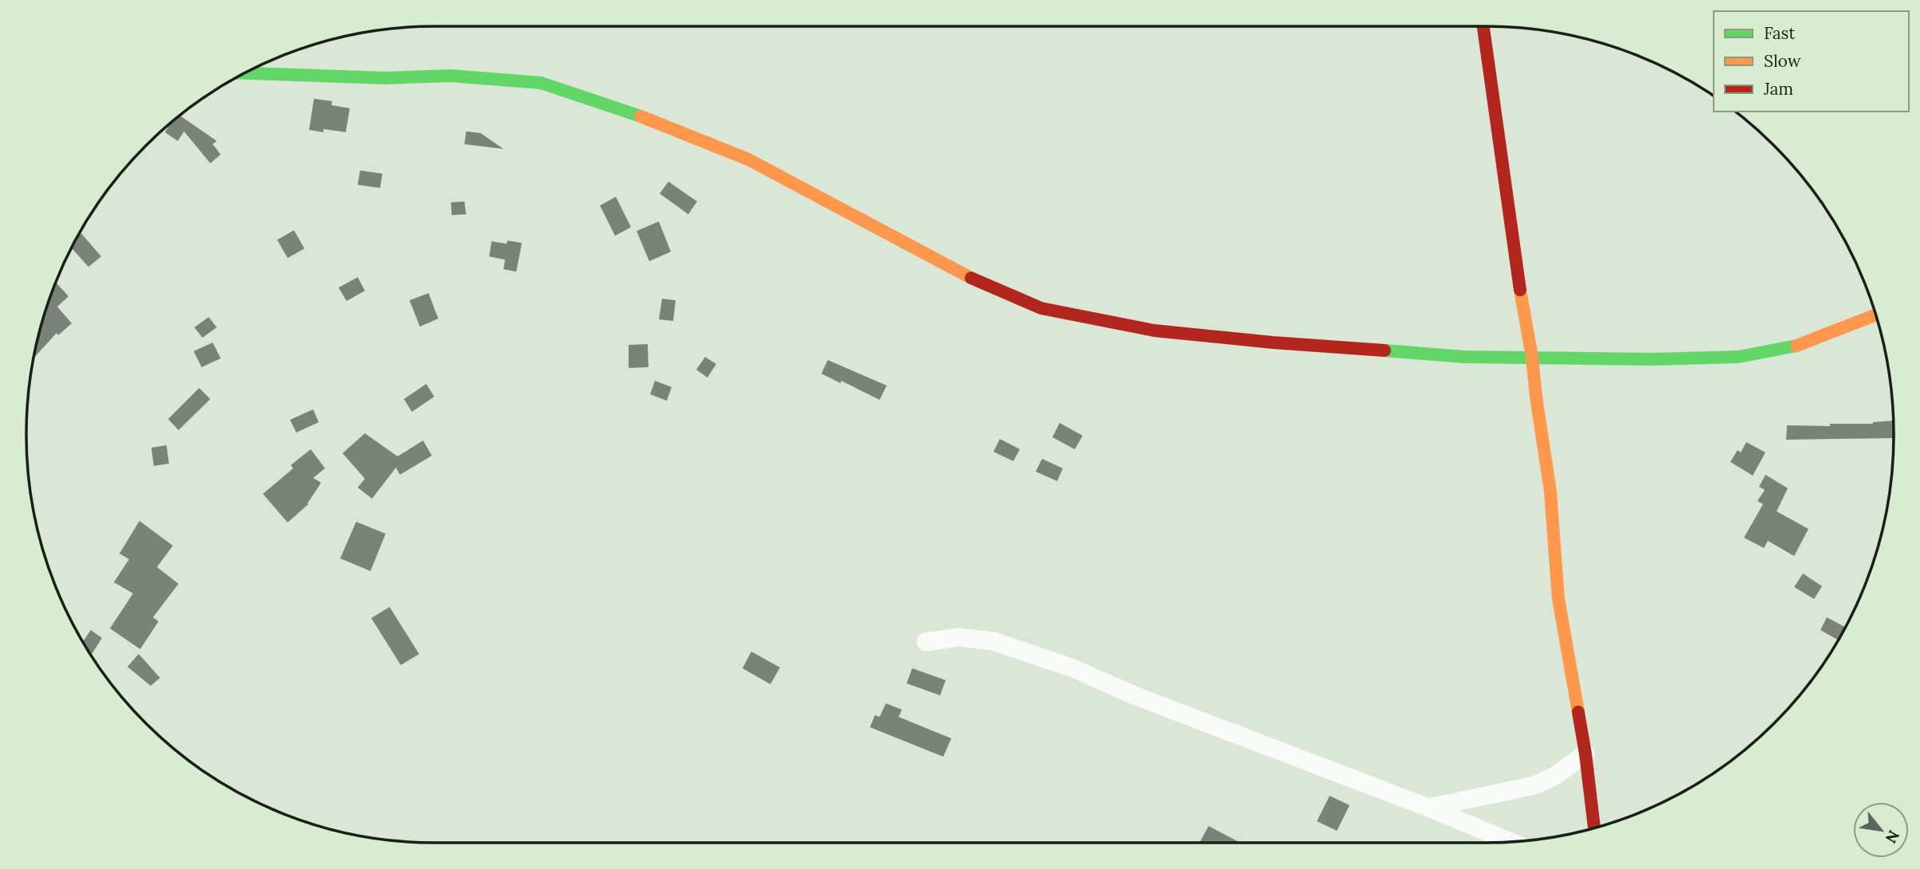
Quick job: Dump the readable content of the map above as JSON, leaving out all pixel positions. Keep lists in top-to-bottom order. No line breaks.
{"legend":["Fast","Slow","Jam"],"north":"bottom right"}
